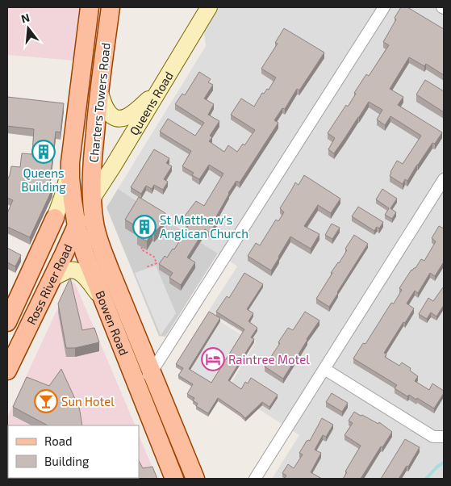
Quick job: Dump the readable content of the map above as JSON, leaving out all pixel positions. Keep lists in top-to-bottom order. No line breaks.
{"streets":{"main road":["Charters Towers Road","Ross River Road","Bowen Road"],"street":["Queens Road"]},"crossings":[["Charters Towers Road","Queens Road"],["Charters Towers Road","Ross River Road"],["Charters Towers Road","Bowen Road"],["Queens Road","Ross River Road"],["Queens Road","Bowen Road"],["Ross River Road","Bowen Road"]],"places":{"building":["Queens Building","St Matthew's Anglican Church"],"hotel":["Raintree Motel"],"bar":["Sun Hotel"]},"legend":["Road","Building"],"north":"top"}
